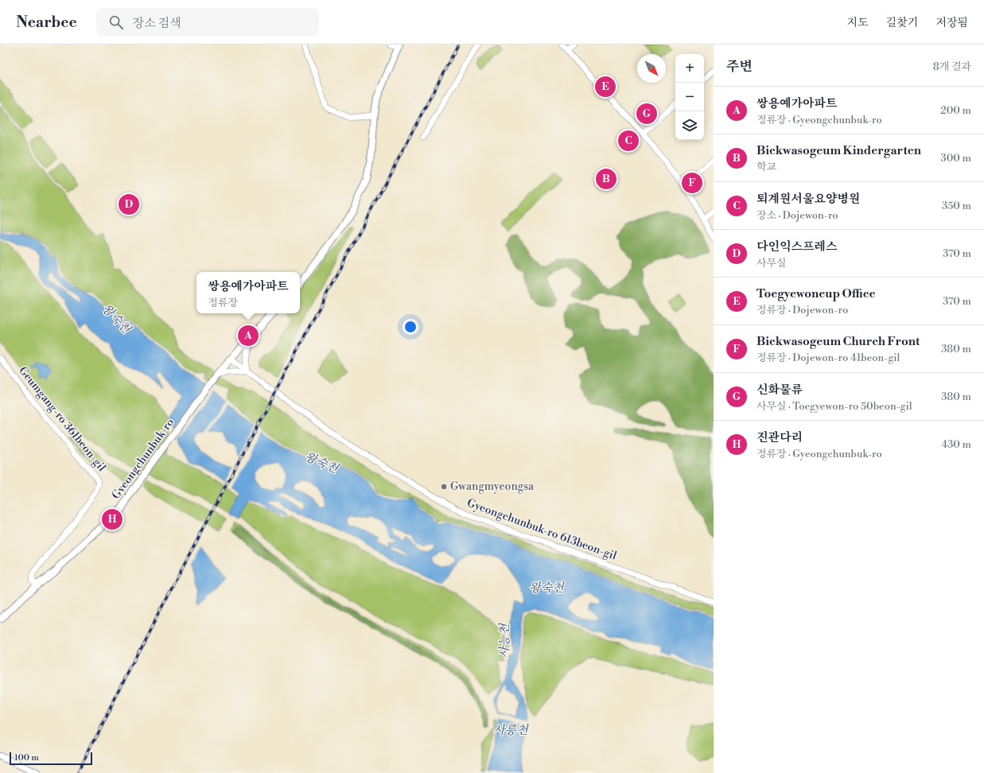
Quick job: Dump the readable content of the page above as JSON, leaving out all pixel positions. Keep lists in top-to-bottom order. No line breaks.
{"streets":{"street":["Geumgang-ro 361beon-gil","Gyeongchunbuk-ro","Gyeongchunbuk-ro 613beon-gil"]},"crossings":[["Geumgang-ro 361beon-gil","Gyeongchunbuk-ro"],["Gyeongchunbuk-ro","Gyeongchunbuk-ro 613beon-gil"]],"water":["왕숙천","사능천","사릉천"],"places":["Gwangmyeongsa"],"scale_bar":"100 m","north":"bottom right","page":{"header":"Nearbee","search":"장소 검색","nav":["지도","길찾기","저장됨"],"heading":["주변","8개 결과"],"map_buttons":["+","−"],"pins":["E","G","C","B","F","D","A","H"],"list":[{"mark":"A","name":"쌍용예가아파트","note":"정류장 · Gyeongchunbuk-ro","value":"200 m"},{"mark":"B","name":"Bickwasogeum Kindergarten","note":"학교","value":"300 m"},{"mark":"C","name":"퇴계원서울요양병원","note":"장소 · Dojewon-ro","value":"350 m"},{"mark":"D","name":"다인익스프레스","note":"사무실","value":"370 m"},{"mark":"E","name":"Toegyewoneup Office","note":"정류장 · Dojewon-ro","value":"370 m"},{"mark":"F","name":"Bickwasogeum Church Front","note":"정류장 · Dojewon-ro 41beon-gil","value":"380 m"},{"mark":"G","name":"신화물류","note":"사무실 · Toegyewon-ro 50beon-gil","value":"380 m"},{"mark":"H","name":"진관다리","note":"정류장 · Gyeongchunbuk-ro","value":"430 m"}],"popup":["쌍용예가아파트","정류장"],"scale":"100 m"}}
